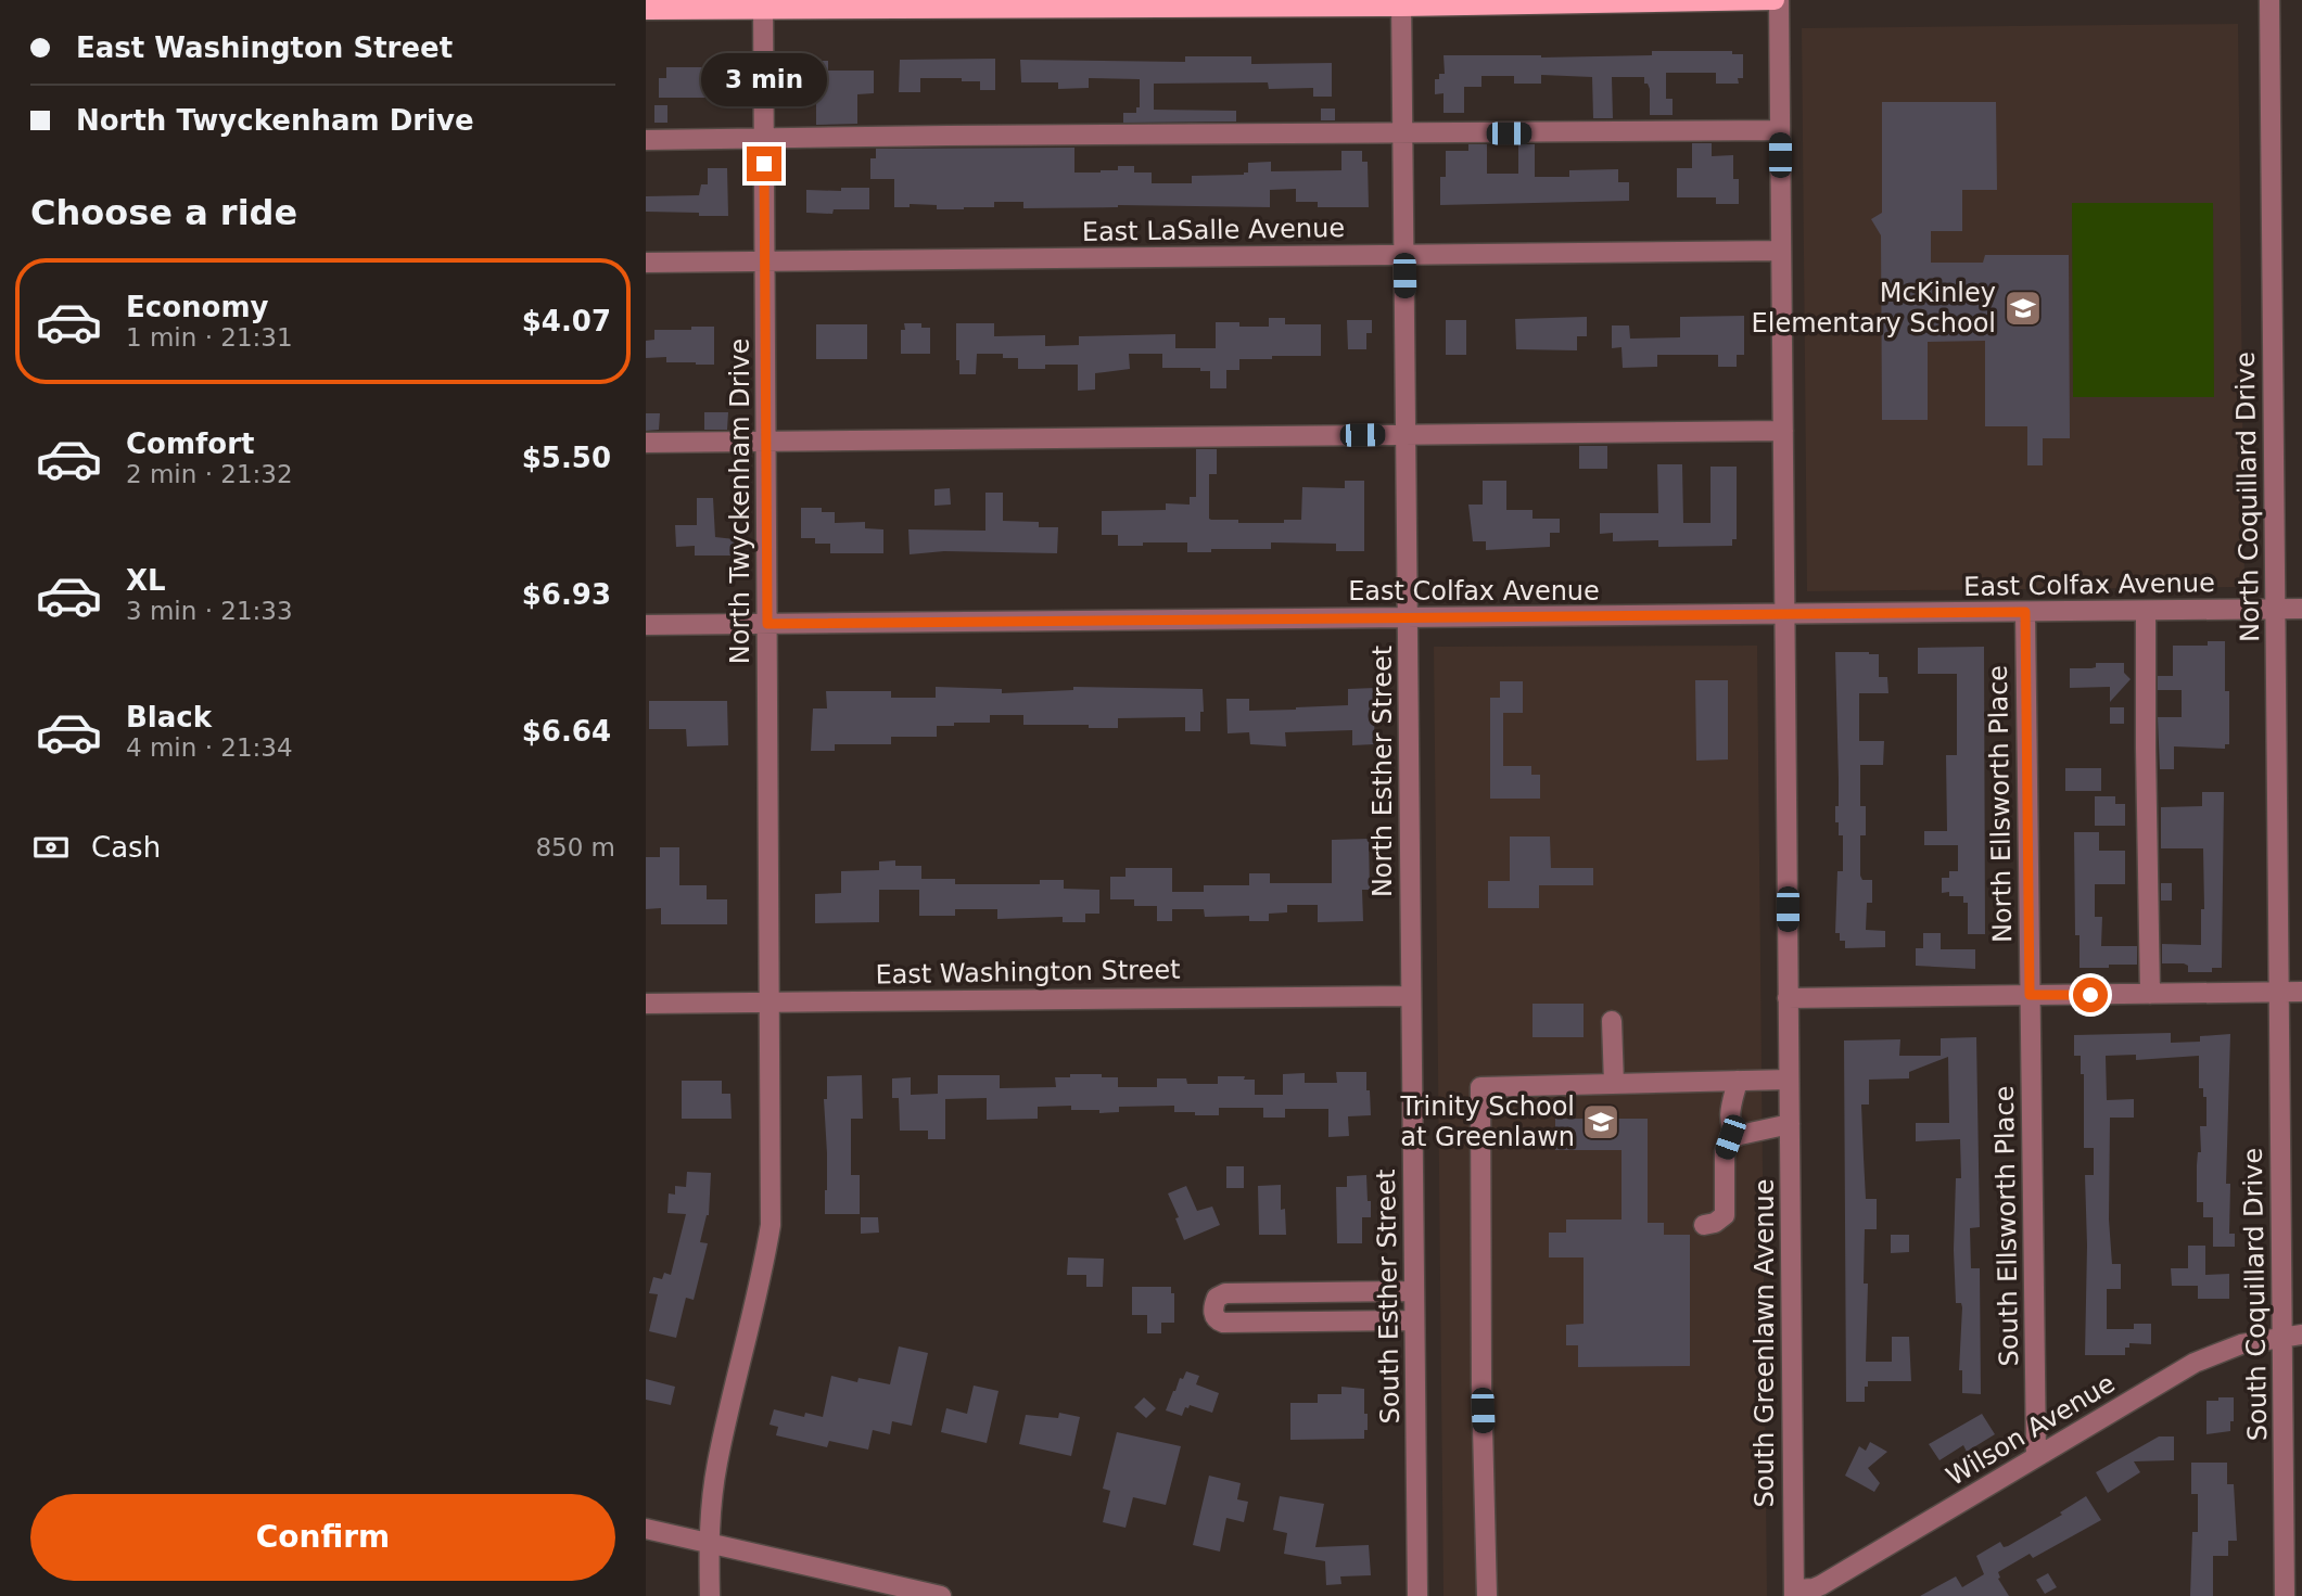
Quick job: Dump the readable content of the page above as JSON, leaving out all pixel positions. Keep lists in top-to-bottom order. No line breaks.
{"streets":{"street":["East LaSalle Avenue","North Coquillard Drive","North Twyckenham Drive","East Colfax Avenue","North Esther Street","North Ellsworth Place","East Washington Street","South Ellsworth Place","South Coquillard Drive","South Esther Street","South Greenlawn Avenue","Wilson Avenue"]},"crossings":[["East LaSalle Avenue","North Twyckenham Drive"],["East LaSalle Avenue","North Esther Street"],["East LaSalle Avenue","South Greenlawn Avenue"],["North Coquillard Drive","East Colfax Avenue"],["North Coquillard Drive","South Coquillard Drive"],["North Twyckenham Drive","East Colfax Avenue"],["North Twyckenham Drive","East Washington Street"],["East Colfax Avenue","North Esther Street"],["East Colfax Avenue","North Ellsworth Place"],["East Colfax Avenue","South Greenlawn Avenue"],["North Esther Street","East Washington Street"],["North Esther Street","South Esther Street"],["North Ellsworth Place","South Ellsworth Place"],["East Washington Street","South Esther Street"],["South Ellsworth Place","Wilson Avenue"],["South Coquillard Drive","Wilson Avenue"],["South Greenlawn Avenue","Wilson Avenue"]],"places":{"school or university":["McKinley Elementary School","Trinity School at Greenlawn"]},"page":{"banner":["East Washington Street","North Twyckenham Drive"],"bubble":"3 min","heading":"Choose a ride","list":[{"name":"Economy","note":"1 min · 21:31","value":"$4.07"},{"name":"Comfort","note":"2 min · 21:32","value":"$5.50"},{"name":"XL","note":"3 min · 21:33","value":"$6.93"},{"name":"Black","note":"4 min · 21:34","value":"$6.64"}],"pay":["Cash","850 m"],"buttons":"Confirm"}}
